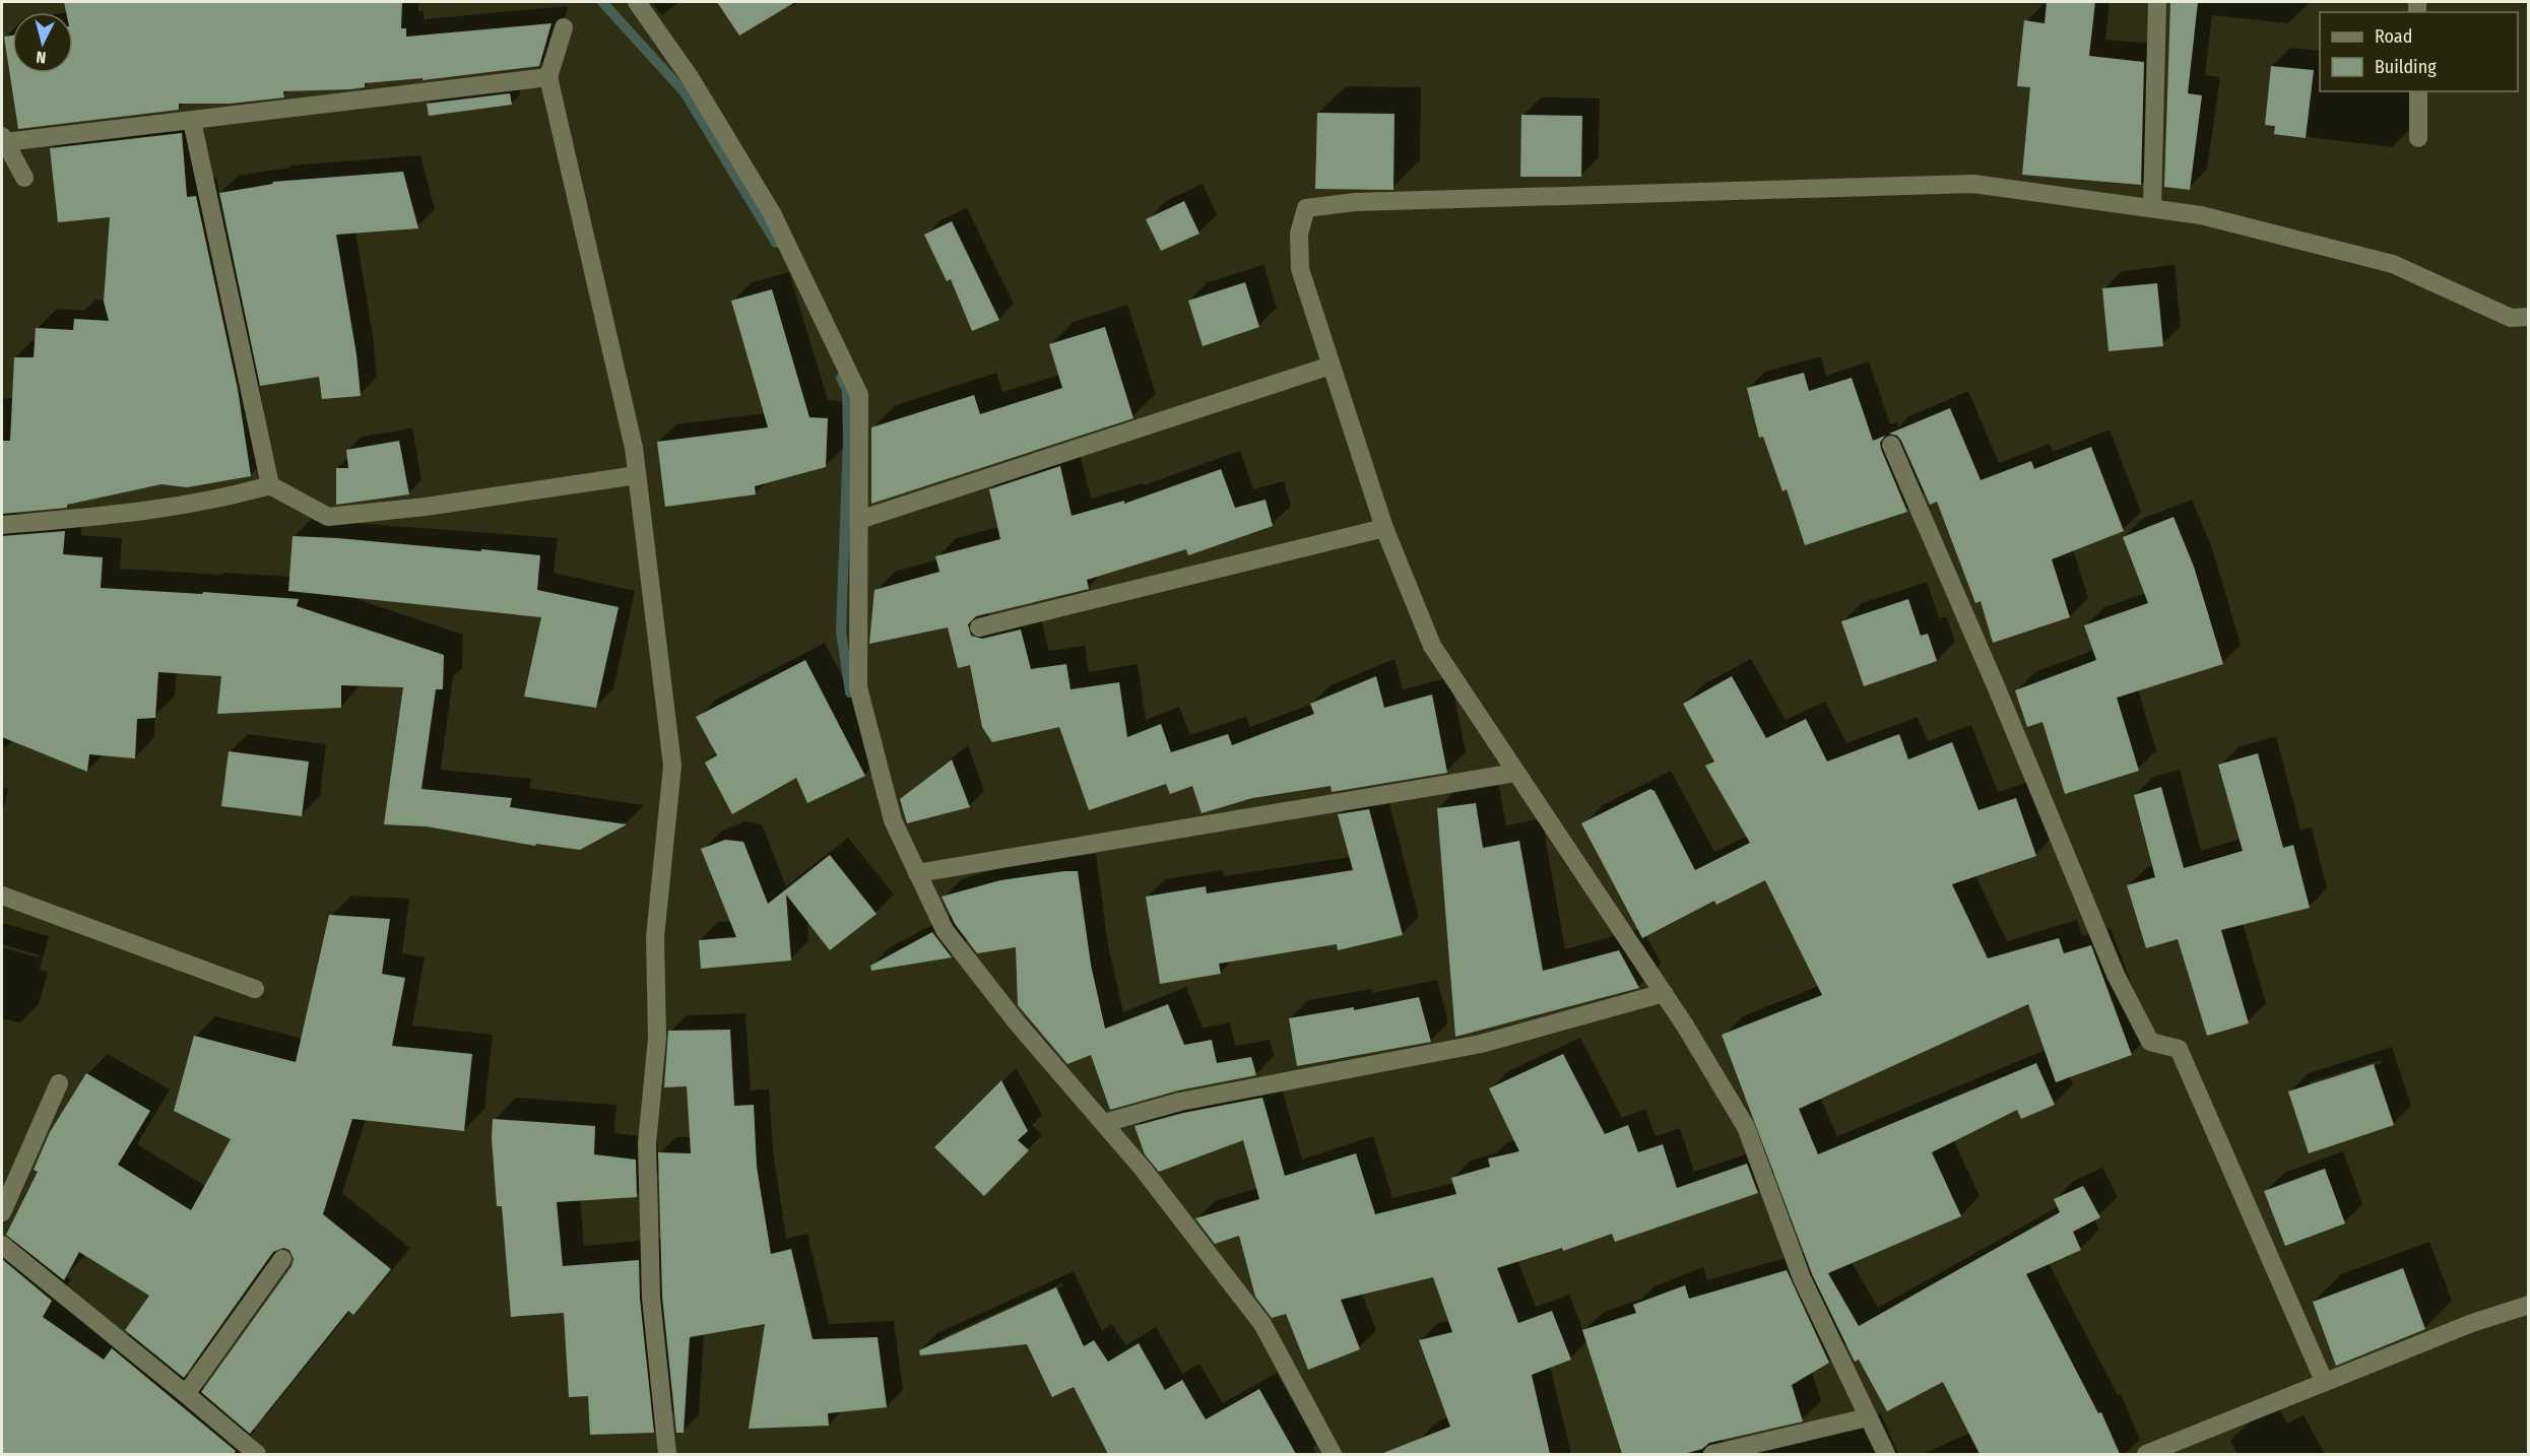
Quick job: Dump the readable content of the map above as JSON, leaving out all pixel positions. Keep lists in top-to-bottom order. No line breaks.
{"legend":["Road","Building"],"north":"bottom"}
